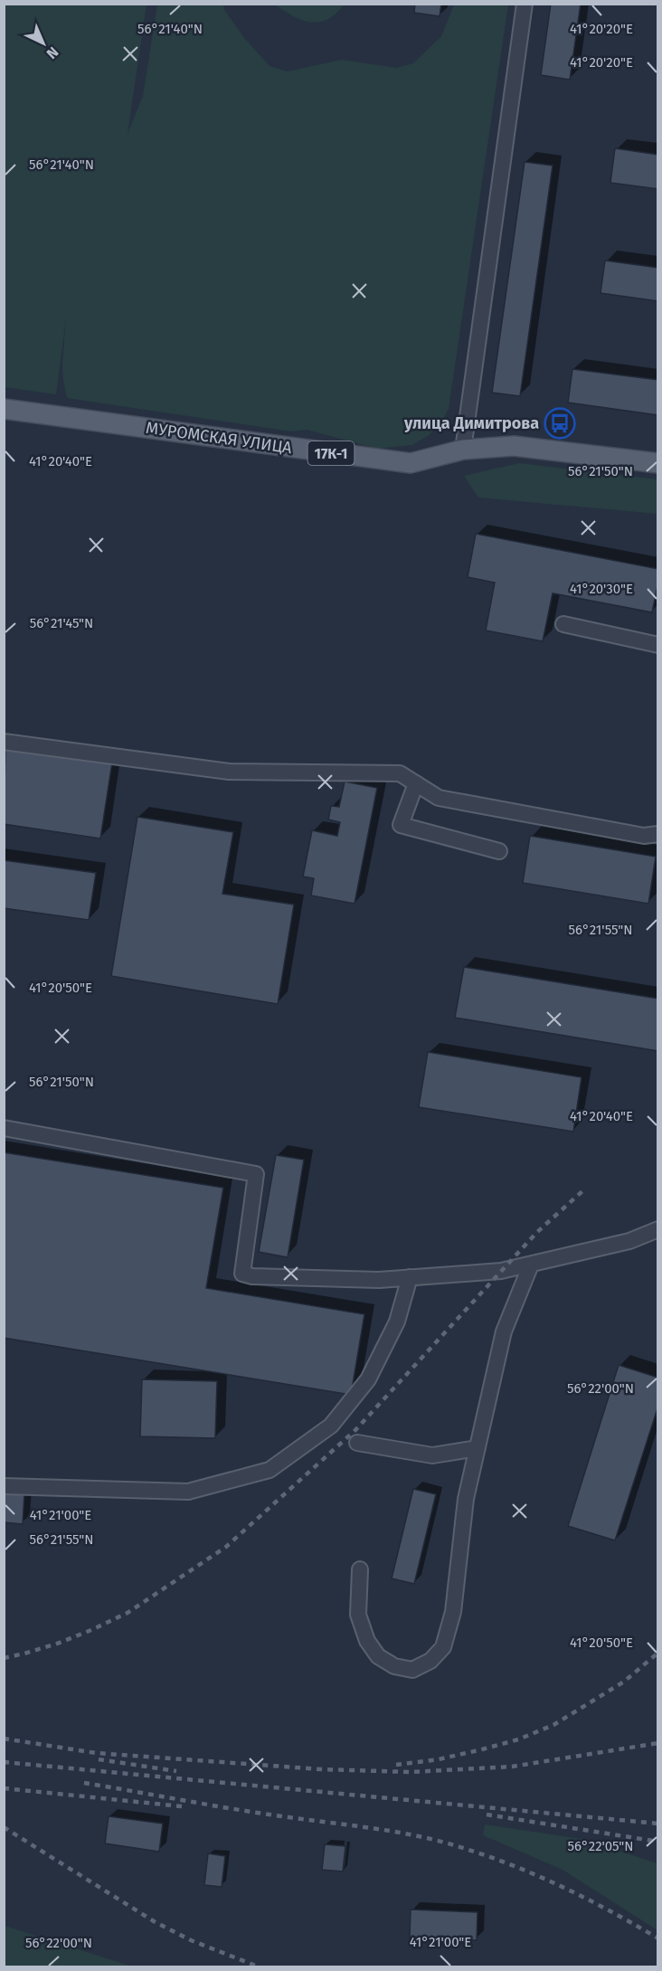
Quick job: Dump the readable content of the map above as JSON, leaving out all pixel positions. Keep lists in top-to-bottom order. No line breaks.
{"streets":{"main road":["МУРОМСКАЯ УЛИЦА","17К-1"]},"places":{"bus stop":["улица Димитрова"]},"north":"bottom right","coordinates":["56°21'40\"N","41°20'20\"E","41°20'40\"E","56°21'50\"N","41°20'30\"E","56°21'45\"N","56°21'55\"N","41°20'50\"E","56°22'00\"N","41°21'00\"E","56°22'05\"N"]}
